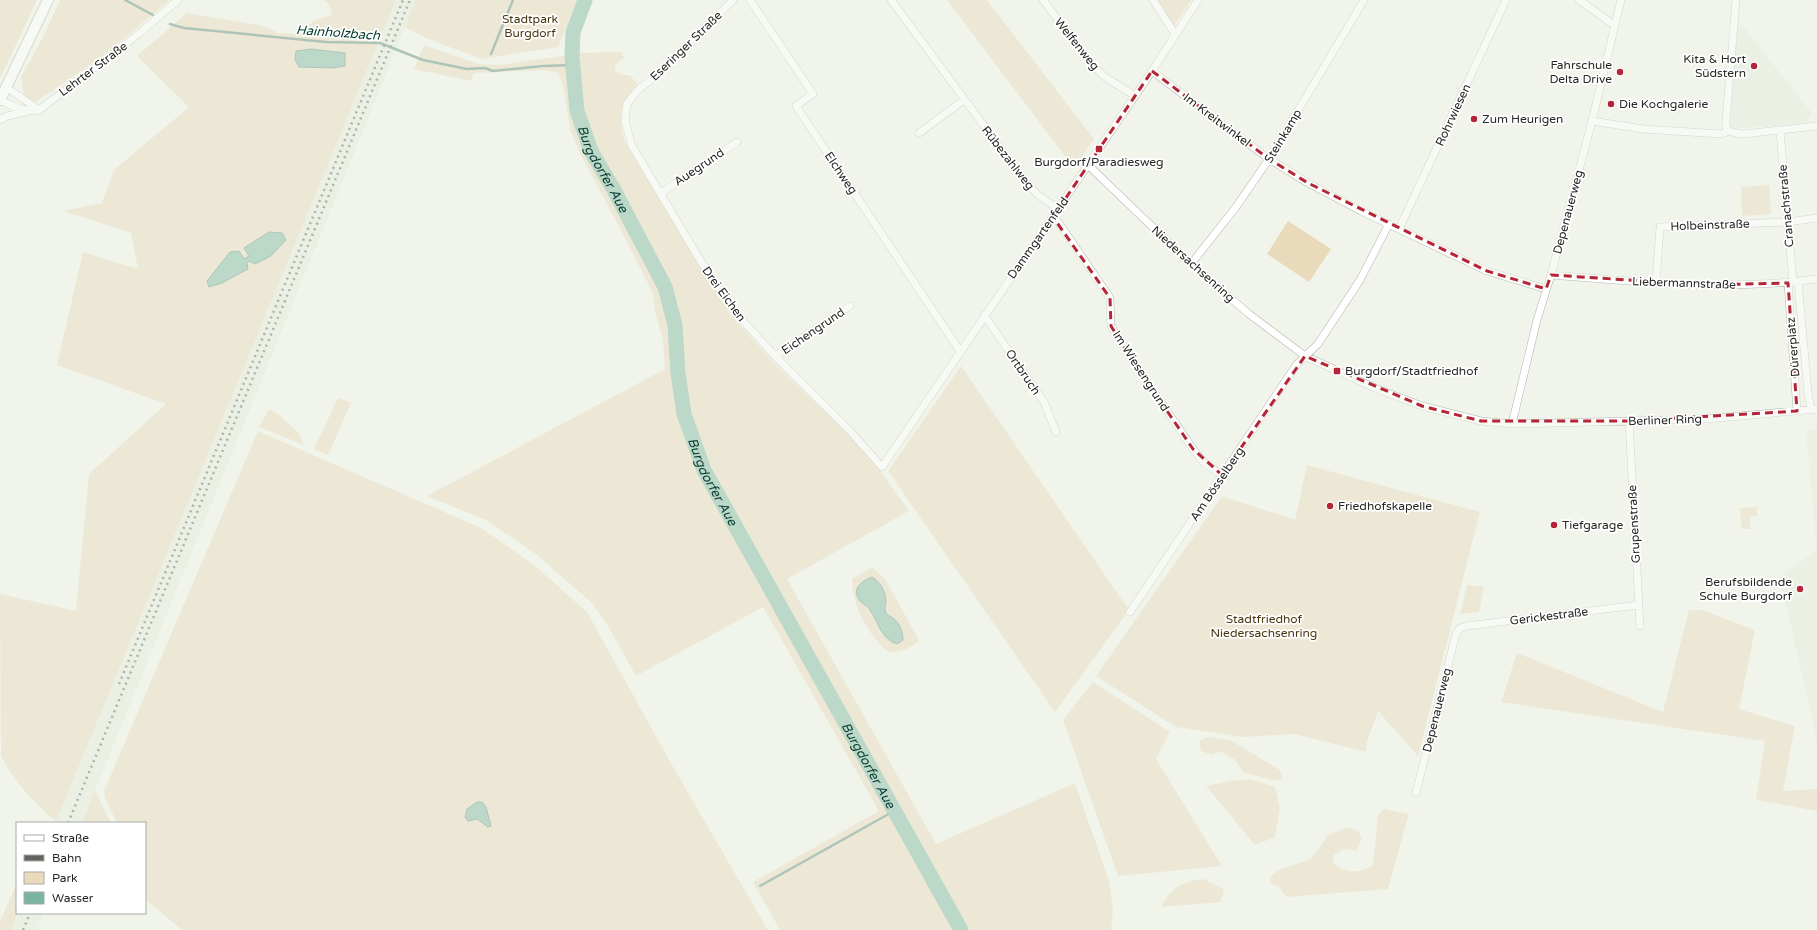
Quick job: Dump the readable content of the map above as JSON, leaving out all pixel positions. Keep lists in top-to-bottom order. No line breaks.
{"streets":{"street":["Welfenweg","Eseringer Straße","Lehrter Straße","Rohrwiesen","Im Kreitwinkel","Steinkamp","Rübezahlweg","Auegrund","Elchweg","Cranachstraße","Depenauerweg","Holbeinstraße","Dammgartenfeld","Niedersachsenring","Liebermannstraße","Drei Eichen","Eichengrund","Dürerplatz","Im Wiesengrund","Ortbruch","Berliner Ring","Am Bösselberg","Grupenstraße","Gerickestraße"]},"crossings":[["Welfenweg","Dammgartenfeld"],["Eseringer Straße","Drei Eichen"],["Rohrwiesen","Im Kreitwinkel"],["Im Kreitwinkel","Steinkamp"],["Im Kreitwinkel","Depenauerweg"],["Im Kreitwinkel","Dammgartenfeld"],["Steinkamp","Niedersachsenring"],["Rübezahlweg","Dammgartenfeld"],["Auegrund","Drei Eichen"],["Elchweg","Dammgartenfeld"],["Cranachstraße","Holbeinstraße"],["Cranachstraße","Liebermannstraße"],["Cranachstraße","Dürerplatz"],["Depenauerweg","Niedersachsenring"],["Depenauerweg","Liebermannstraße"],["Depenauerweg","Berliner Ring"],["Depenauerweg","Gerickestraße"],["Holbeinstraße","Liebermannstraße"],["Dammgartenfeld","Niedersachsenring"],["Dammgartenfeld","Drei Eichen"],["Dammgartenfeld","Im Wiesengrund"],["Dammgartenfeld","Ortbruch"],["Niedersachsenring","Berliner Ring"],["Niedersachsenring","Am Bösselberg"],["Liebermannstraße","Dürerplatz"],["Drei Eichen","Eichengrund"],["Dürerplatz","Berliner Ring"],["Im Wiesengrund","Am Bösselberg"],["Berliner Ring","Grupenstraße"],["Grupenstraße","Gerickestraße"]],"water":["Hainholzbach","Burgdorfer Aue"],"parks":["Stadtpark Burgdorf","Stadtfriedhof Niedersachsenring"],"places":{"other":["Kita & Hort Südstern","Fahrschule Delta Drive","Die Kochgalerie","Zum Heurigen","Friedhofskapelle","Tiefgarage","Berufsbildende Schule Burgdorf"],"transit":["Burgdorf/Paradiesweg","Burgdorf/Stadtfriedhof"]},"legend":["Straße","Bahn","Park","Wasser"]}
